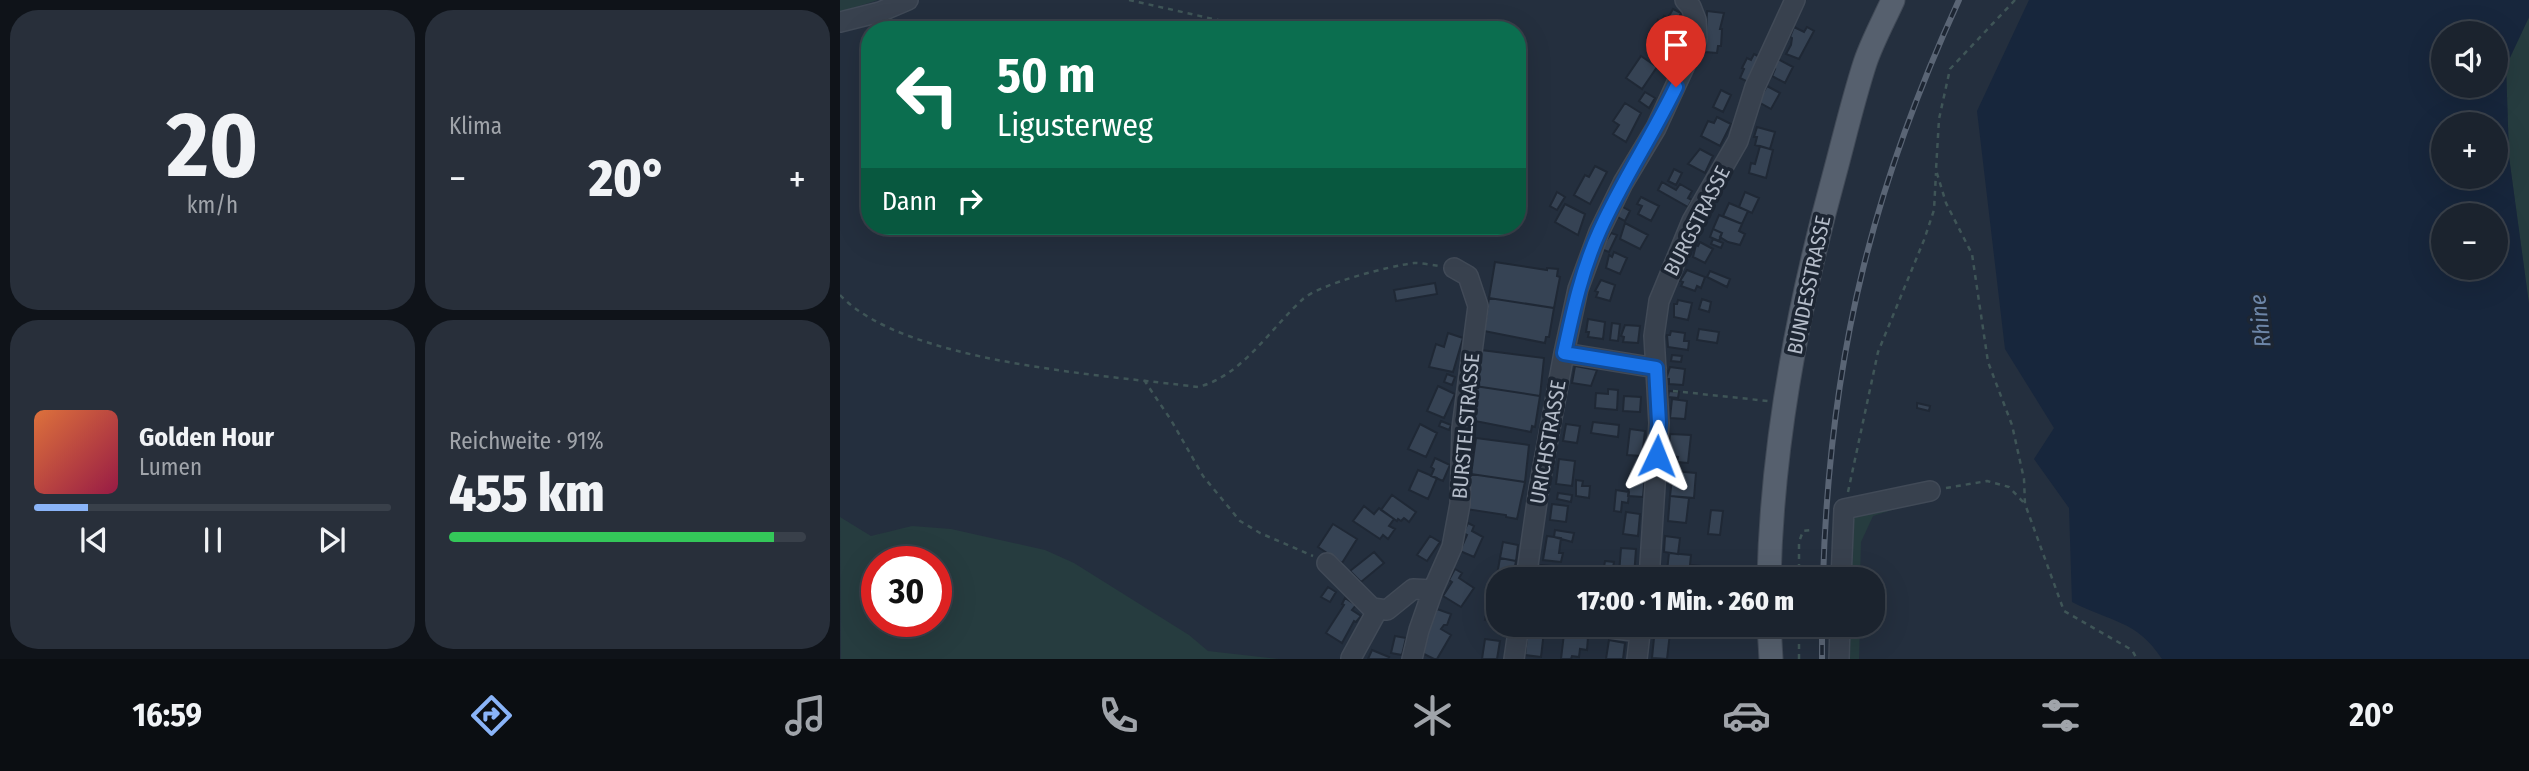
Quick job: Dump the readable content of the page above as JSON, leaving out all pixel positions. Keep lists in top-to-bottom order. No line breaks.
{"streets":{"main road":["BUNDESSTRASSE"],"street":["BURGSTRASSE","BURSTELSTRASSE","URICHSTRASSE"]},"water":["Rhine"],"page":{"tile":[["20","km/h"],"Klima",["Reichweite · 91%","455 km"]],"map_buttons":["+","−"],"turn":["50 m","Ligusterweg"],"heat":["−","20°","+"],"then":"Dann","song":["Golden Hour","Lumen"],"limit":"30","trip":"17:00 · 1 Min. · 260 m","tabs":["16:59","20°"]}}
